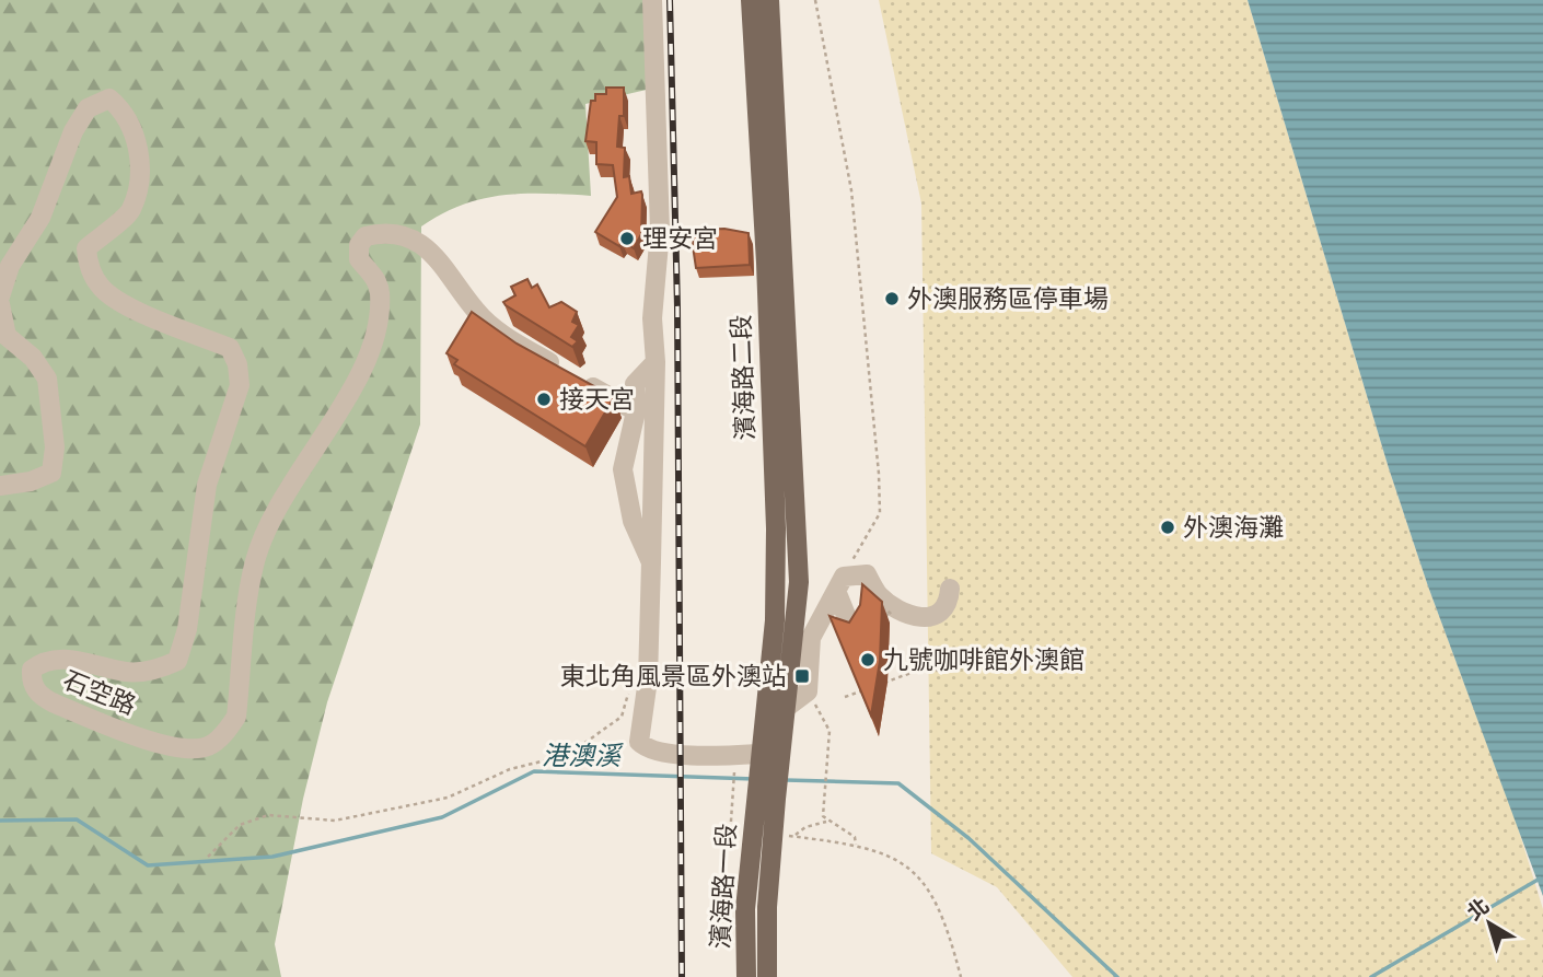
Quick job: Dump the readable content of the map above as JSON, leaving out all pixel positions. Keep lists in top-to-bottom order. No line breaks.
{"streets":{"main road":["濱海路二段","濱海路一段"],"street":["石空路"]},"water":["港澳溪"],"places":{"other":["理安宮","外澳服務區停車場","接天宮","外澳海灘","九號咖啡館外澳館"],"transit":["東北角風景區外澳站"]},"north":"top left"}
